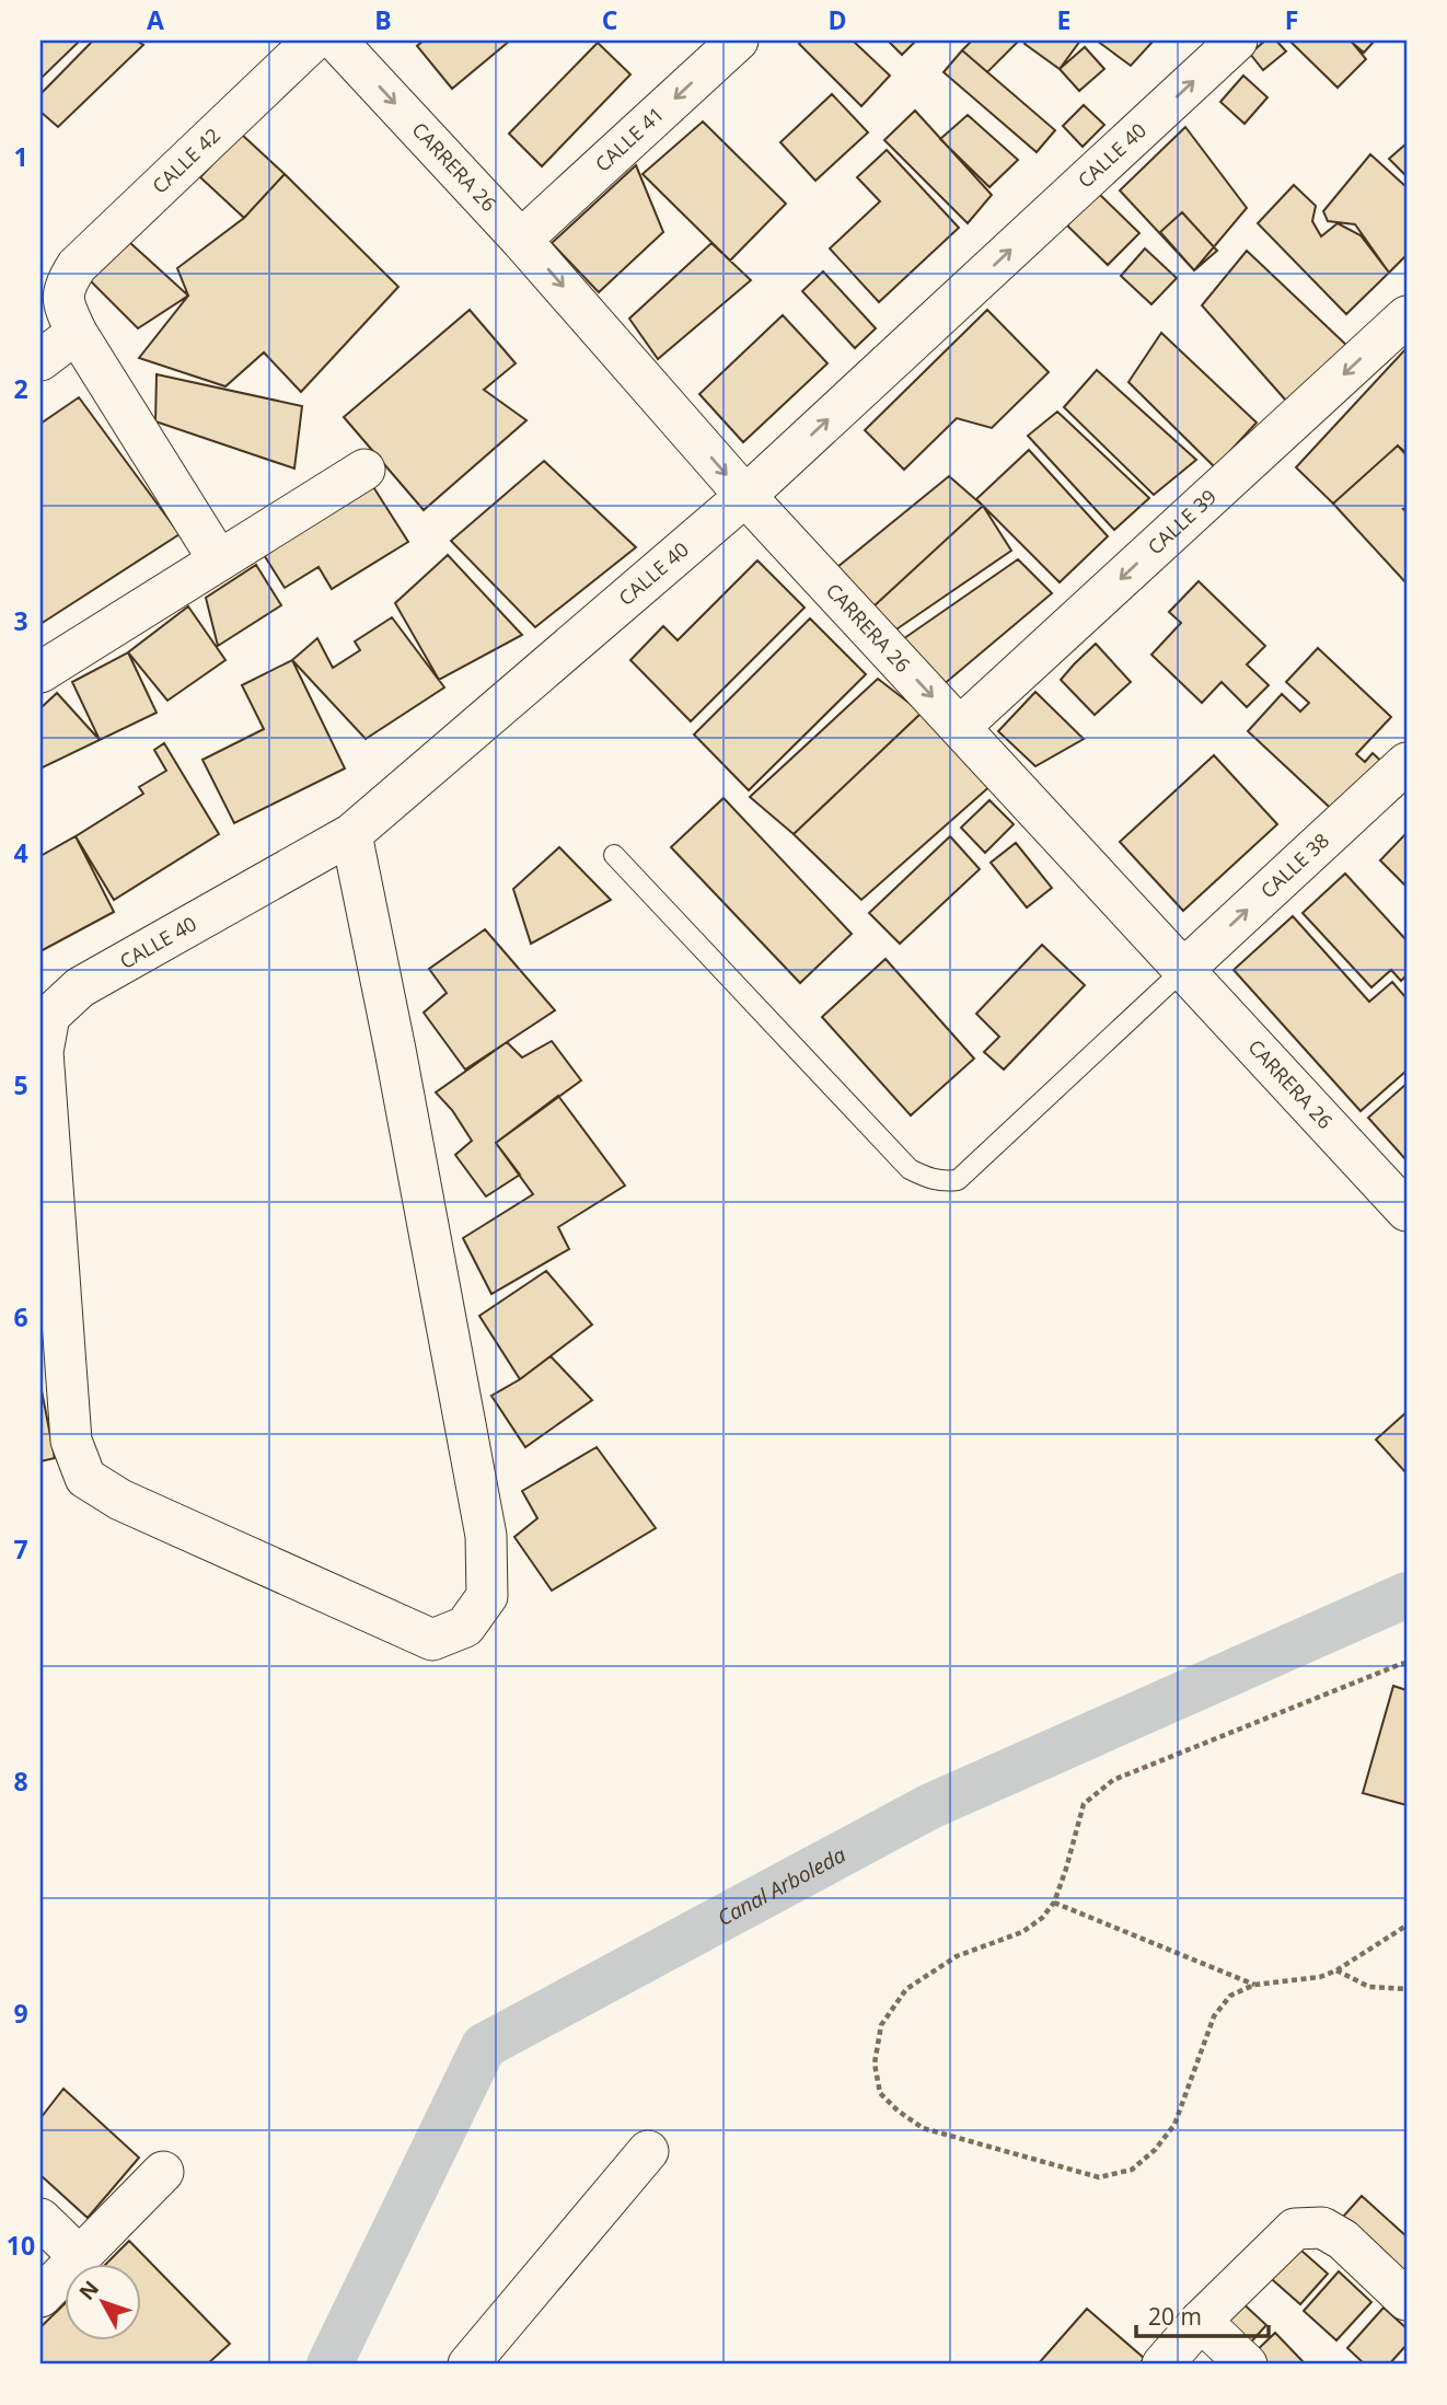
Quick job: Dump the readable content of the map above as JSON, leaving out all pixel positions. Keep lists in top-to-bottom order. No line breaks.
{"streets":{"street":["CALLE 41","CALLE 40","CALLE 42","CARRERA 26","CALLE 39","CALLE 38"]},"crossings":[["CALLE 41","CARRERA 26"],["CALLE 40","CARRERA 26"],["CARRERA 26","CALLE 39"],["CARRERA 26","CALLE 38"]],"one_way":["CALLE 41","CARRERA 26","CALLE 39","CALLE 38"],"water":["Canal Arboleda"],"scale_bar":"20 m","north":"top left","grid":{"columns":["A","B","C","D","E","F"],"rows":["1","2","3","4","5","6","7","8","9","10"]}}
